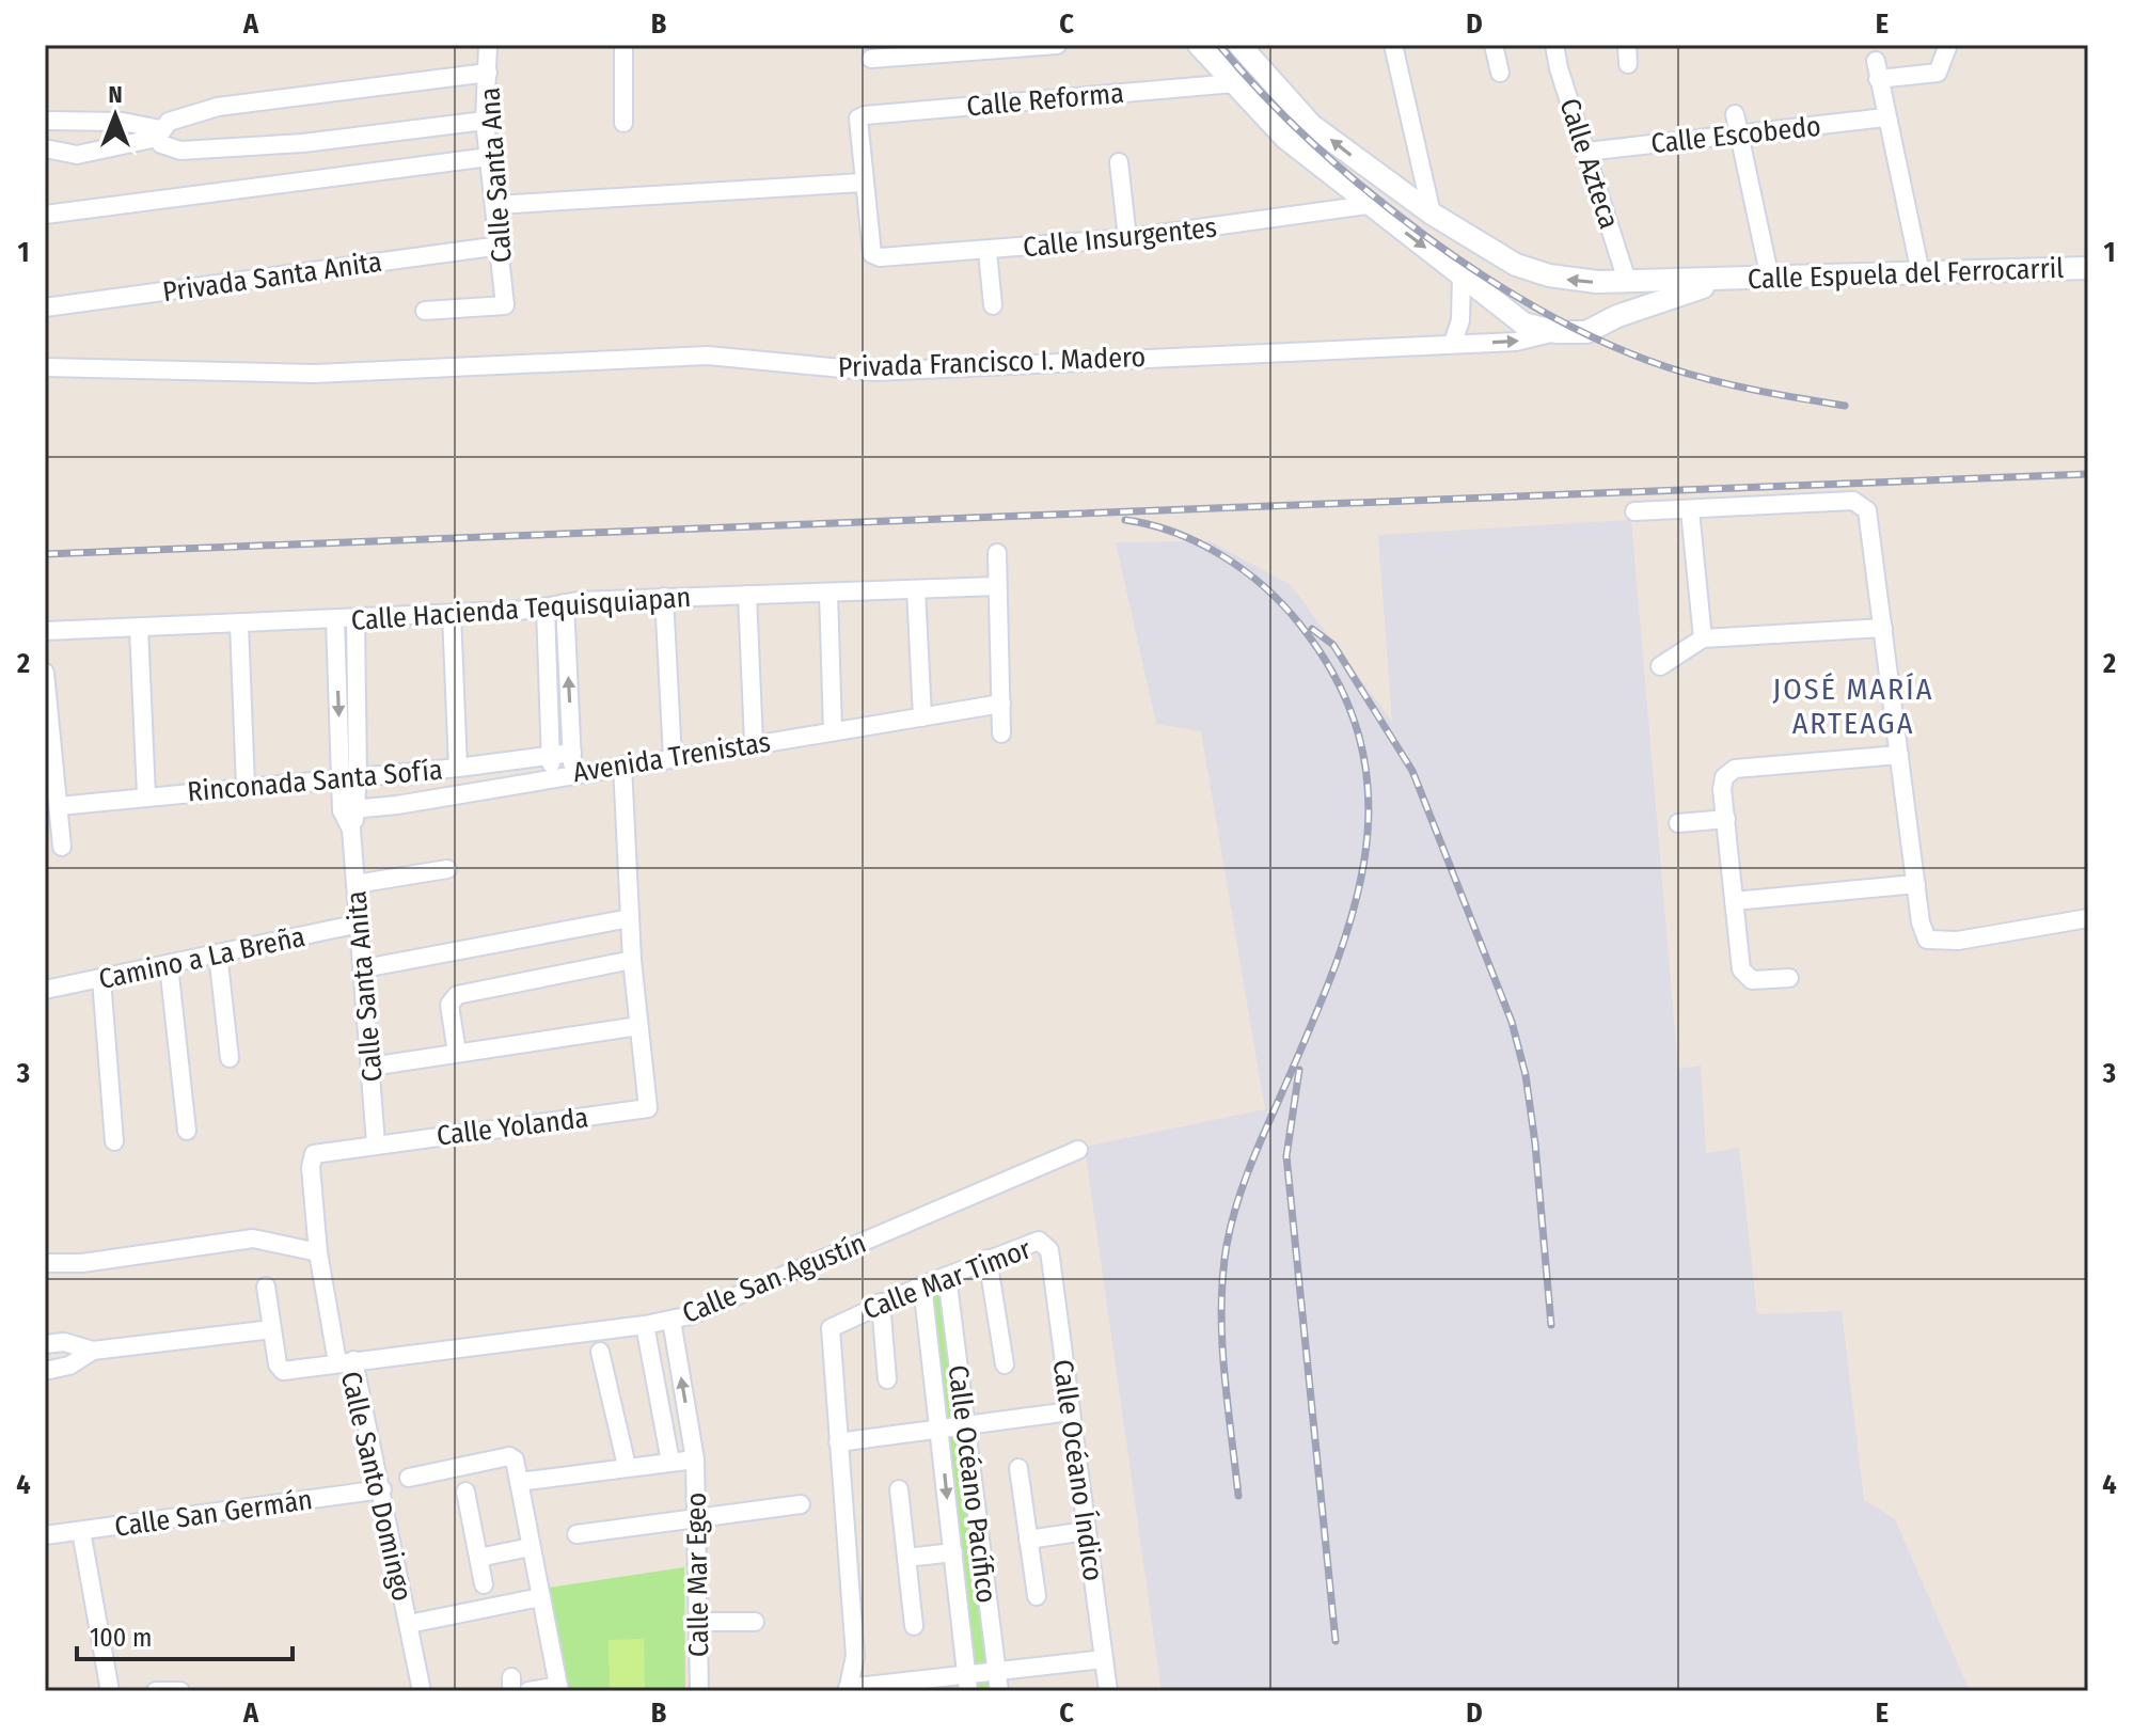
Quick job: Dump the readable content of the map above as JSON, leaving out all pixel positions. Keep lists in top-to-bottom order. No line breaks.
{"streets":{"street":["Calle Reforma","Calle Escobedo","Calle Azteca","Calle Santa Ana","Calle Insurgentes","Calle Espuela del Ferrocarril","Privada Santa Anita","Privada Francisco I. Madero","Calle Hacienda Tequisquiapan","Avenida Trenistas","Rinconada Santa Sofía","Camino a La Breña","Calle Santa Anita","Calle Yolanda","Calle San Agustín","Calle Mar Timor","Calle Océano Índico","Calle Océano Pacífico","Calle Santo Domingo","Calle San Germán","Calle Mar Egeo"]},"crossings":[["Calle Reforma","Calle Insurgentes"],["Calle Reforma","Calle Espuela del Ferrocarril"],["Calle Escobedo","Calle Azteca"],["Calle Azteca","Calle Espuela del Ferrocarril"],["Calle Santa Ana","Privada Santa Anita"],["Calle Insurgentes","Calle Espuela del Ferrocarril"],["Calle Insurgentes","Privada Francisco I. Madero"],["Calle Espuela del Ferrocarril","Privada Francisco I. Madero"],["Calle Hacienda Tequisquiapan","Calle Santa Anita"],["Avenida Trenistas","Calle Santa Anita"],["Rinconada Santa Sofía","Calle Santa Anita"],["Camino a La Breña","Calle Santa Anita"],["Calle Santa Anita","Calle Yolanda"],["Calle Santa Anita","Calle Santo Domingo"],["Calle Yolanda","Calle Santo Domingo"],["Calle San Agustín","Calle Santo Domingo"],["Calle San Agustín","Calle Mar Egeo"],["Calle Mar Timor","Calle Océano Índico"],["Calle Mar Timor","Calle Océano Pacífico"],["Calle Santo Domingo","Calle San Germán"]],"districts":["JOSÉ MARÍA ARTEAGA"],"scale_bar":"100 m","north":"top","grid":{"columns":["A","B","C","D","E"],"rows":["1","2","3","4"]}}
